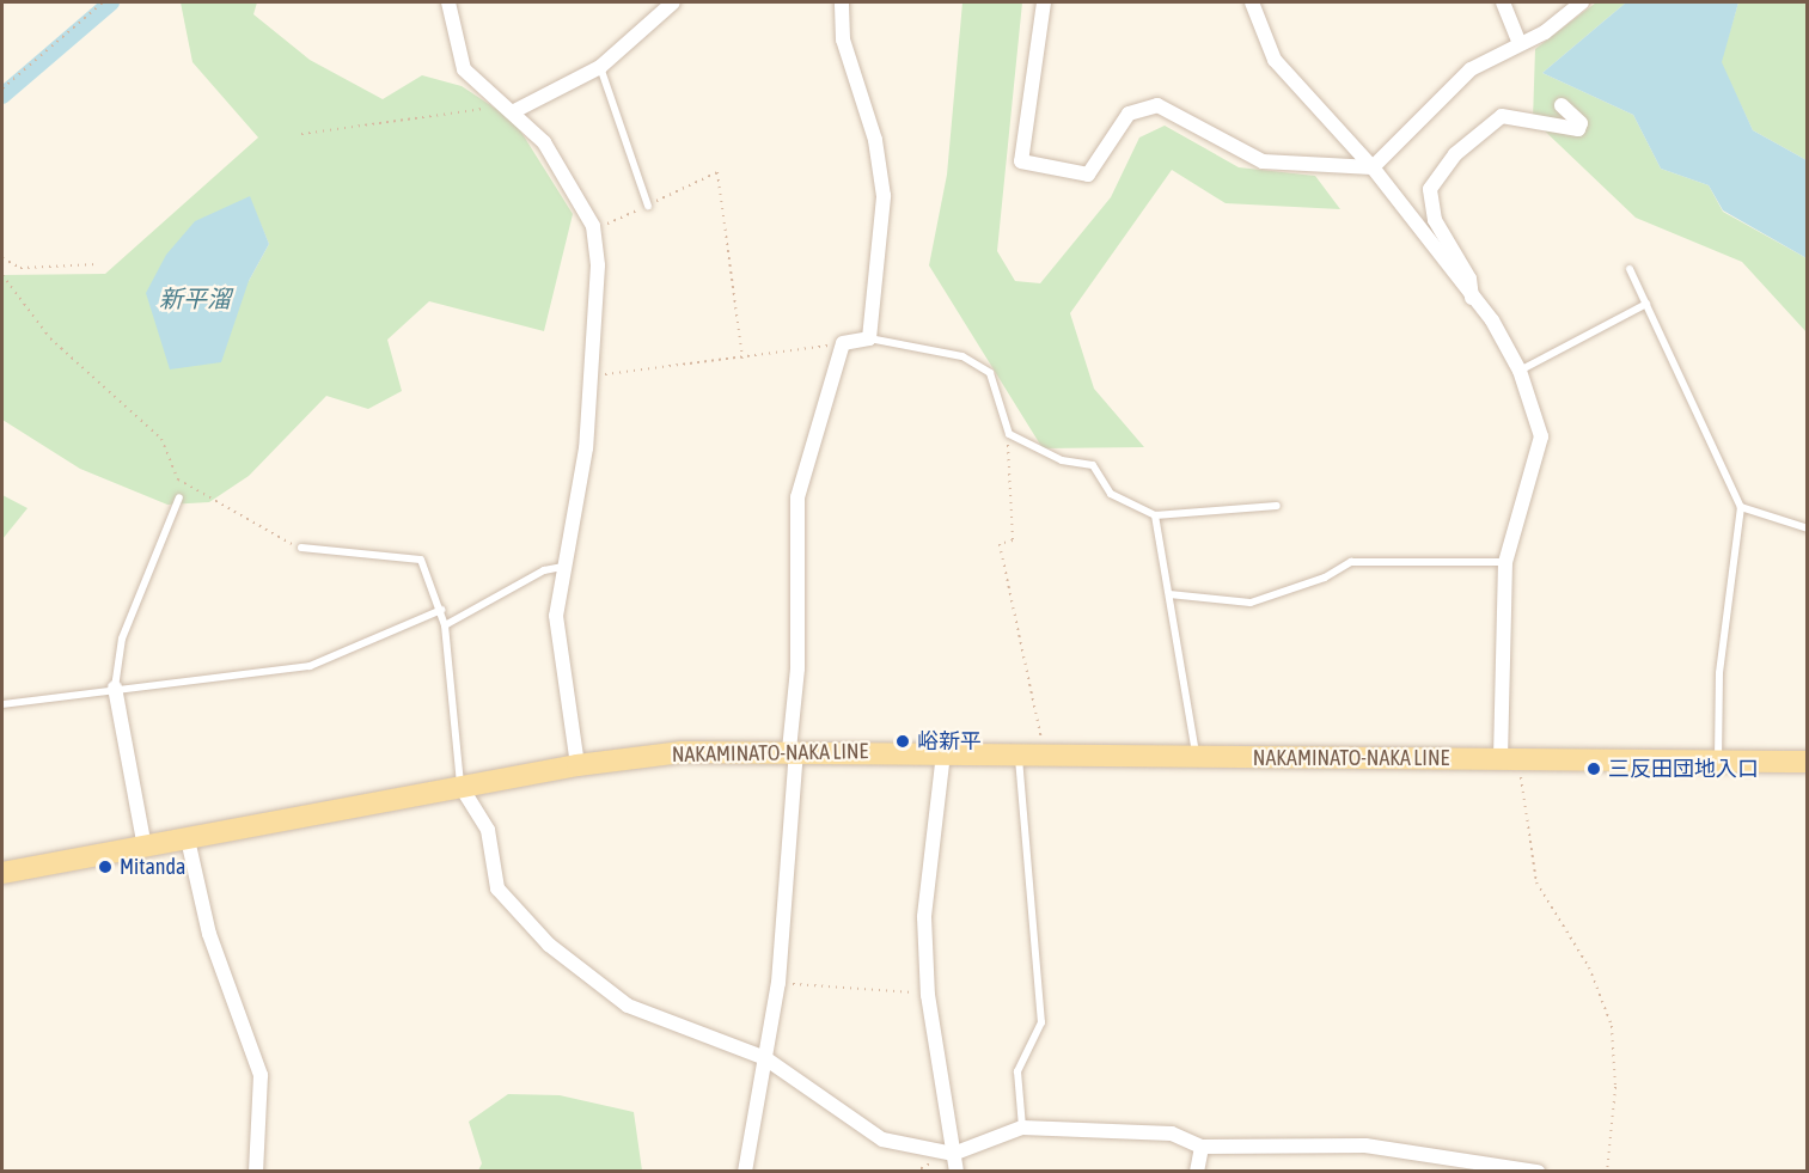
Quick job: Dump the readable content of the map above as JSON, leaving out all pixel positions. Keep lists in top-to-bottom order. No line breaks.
{"streets":{"main road":["NAKAMINATO-NAKA LINE"]},"water":["新平溜"],"places":["峪新平","三反田団地入口","Mitanda"]}
